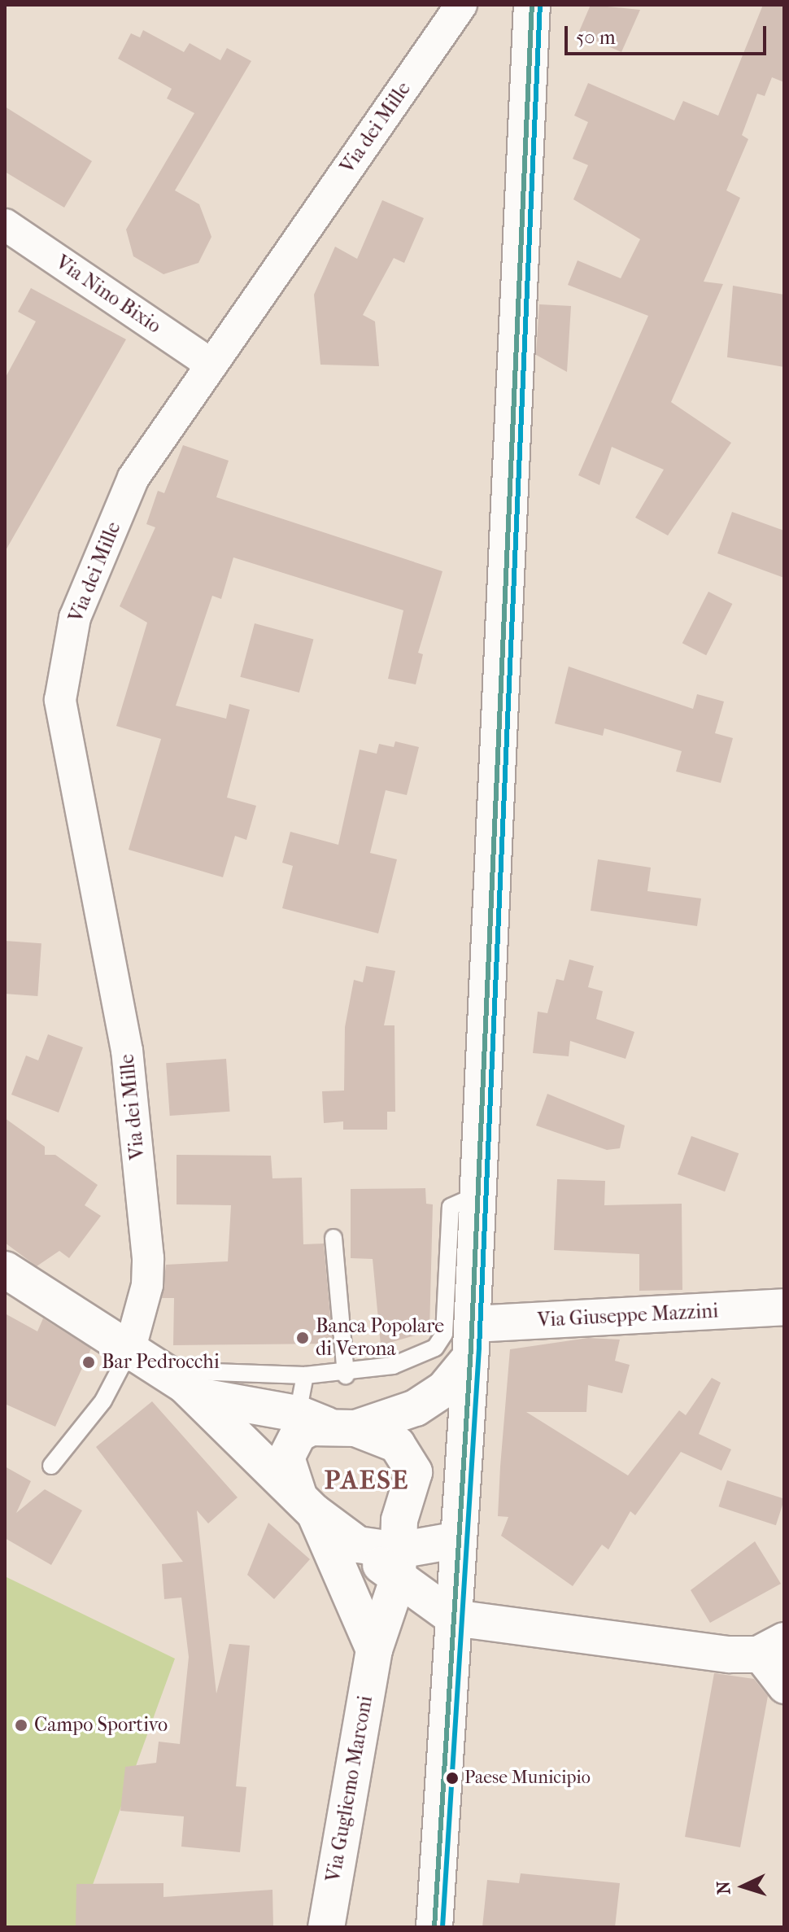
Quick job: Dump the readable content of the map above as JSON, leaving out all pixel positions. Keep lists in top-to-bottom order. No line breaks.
{"streets":{"street":["Via dei Mille","Via Nino Bixio","Via Giuseppe Mazzini","Via Gugliemo Marconi"]},"crossings":[["Via dei Mille","Via Nino Bixio"]],"districts":["PAESE"],"places":["Banca Popolare di Verona","Bar Pedrocchi","Campo Sportivo","Paese Municipio"],"scale_bar":"50 m","north":"left"}
